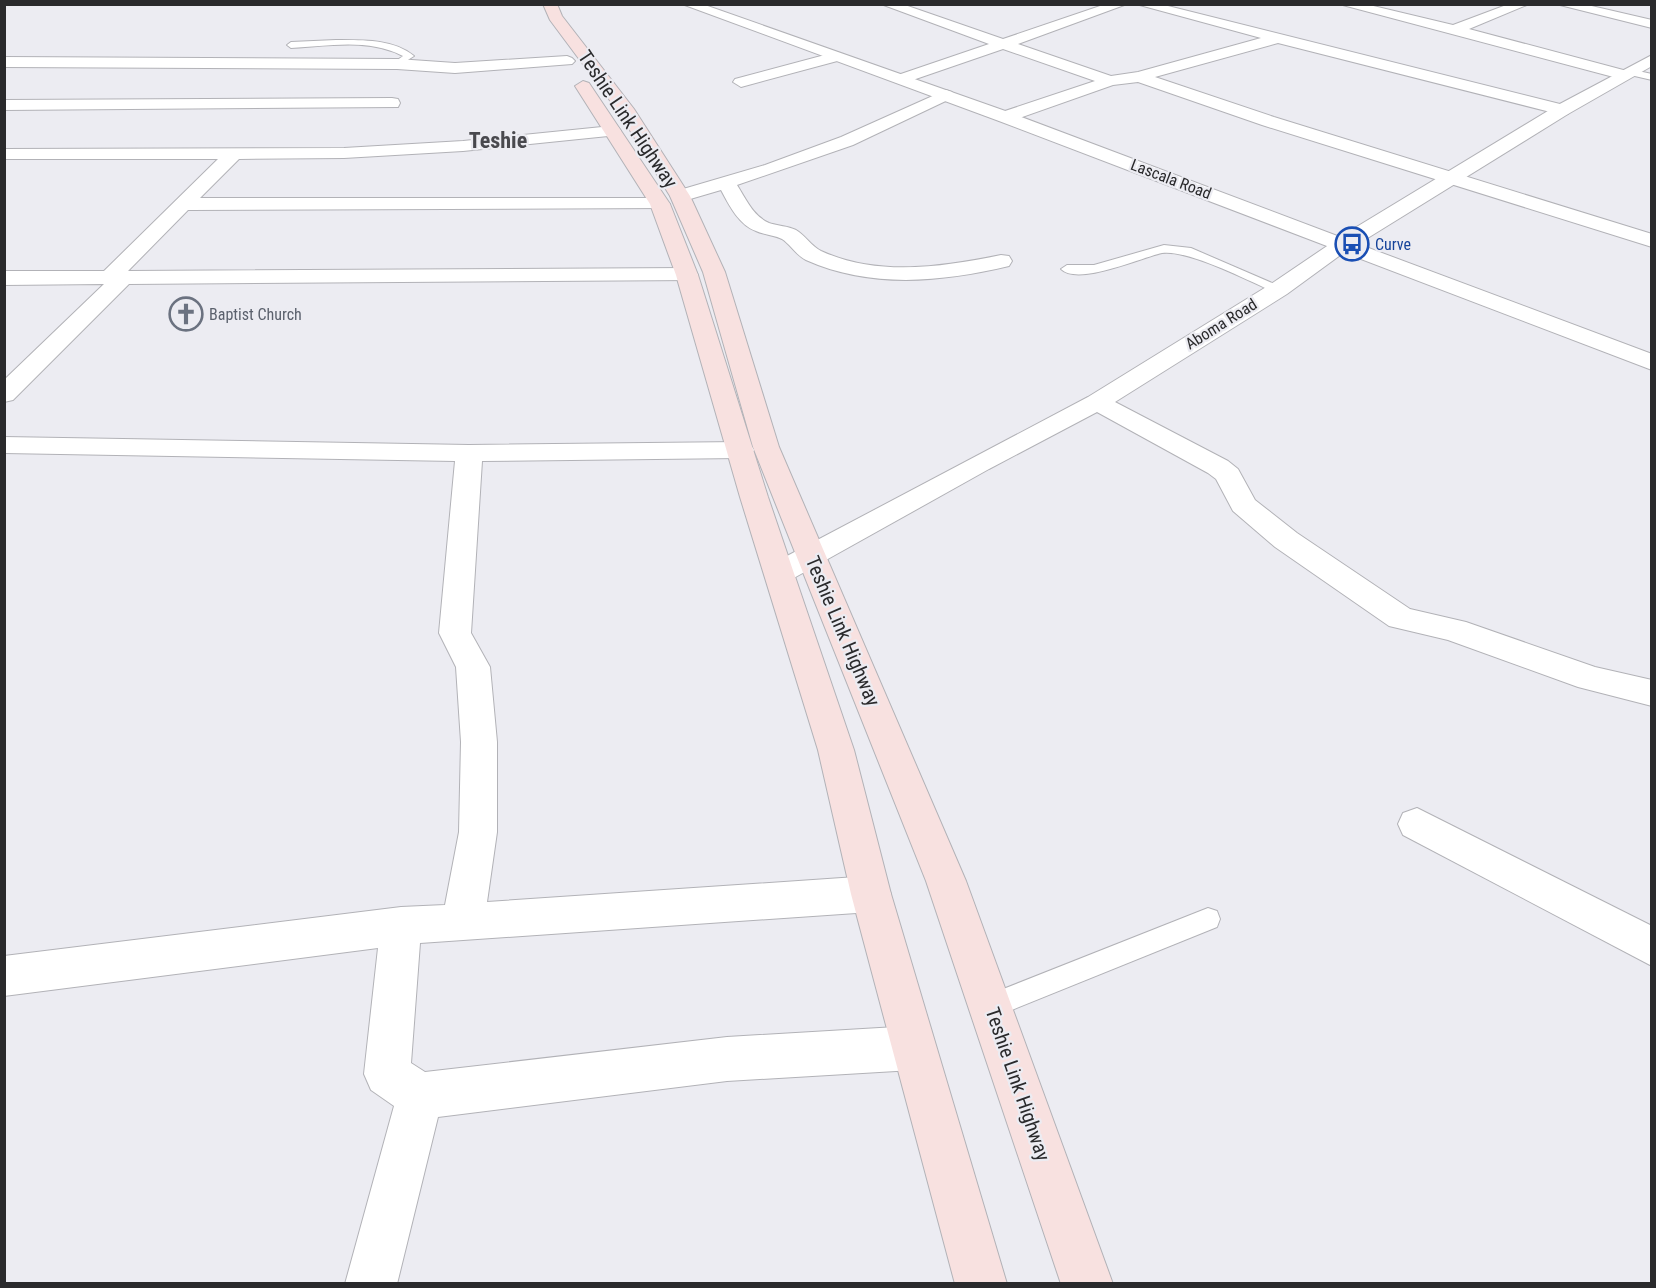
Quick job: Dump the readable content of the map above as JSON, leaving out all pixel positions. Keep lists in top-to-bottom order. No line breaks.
{"streets":{"main road":["Teshie Link Highway"],"street":["Lascala Road","Aboma Road"]},"crossings":[["Teshie Link Highway","Aboma Road"],["Lascala Road","Aboma Road"]],"districts":["Teshie"],"places":{"bus stop":["Curve"],"church":["Baptist Church"]}}
